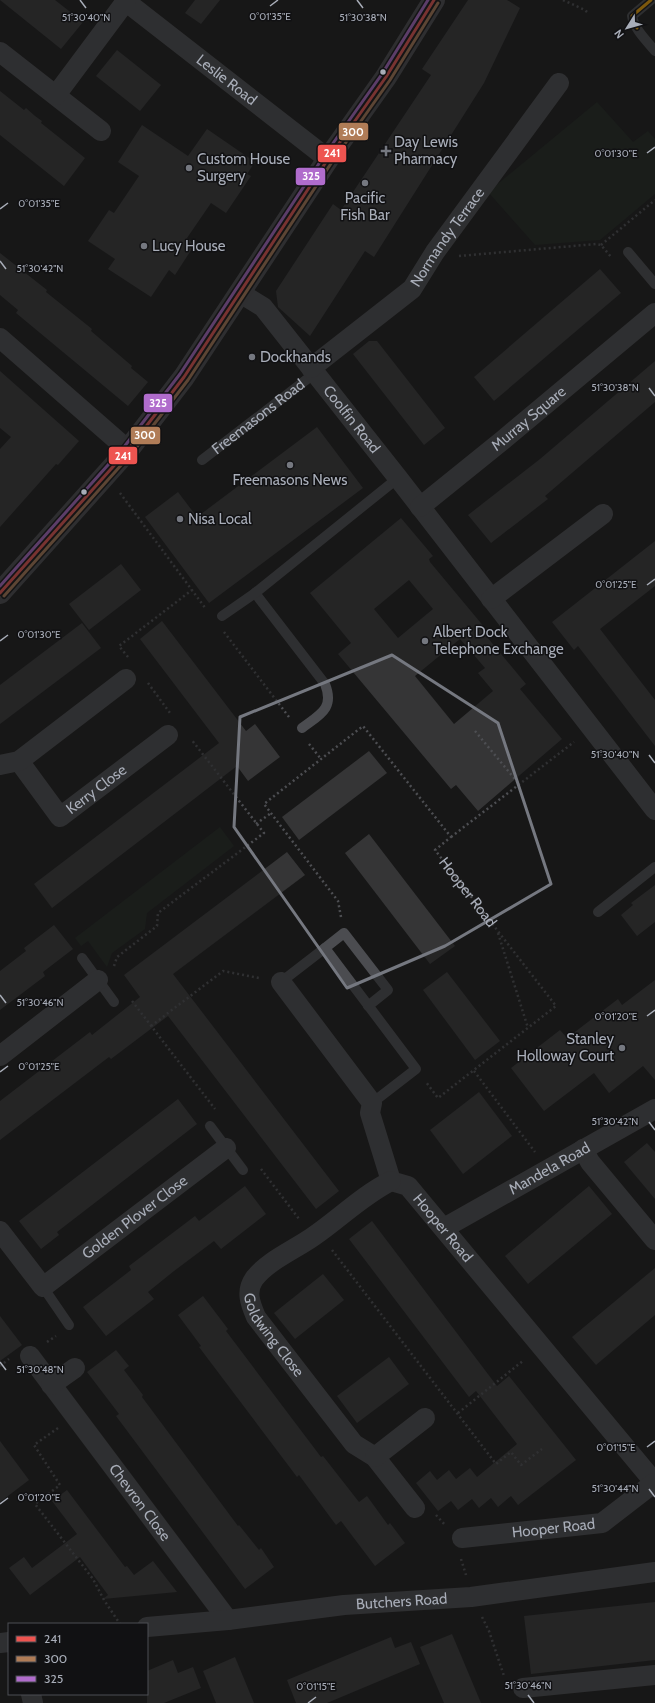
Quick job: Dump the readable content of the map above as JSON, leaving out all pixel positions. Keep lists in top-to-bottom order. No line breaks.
{"streets":{"street":["Leslie Road","Normandy Terrace","Murray Square","Coolfin Road","Kerry Close","Hooper Road","Mandela Road","Golden Plover Close","Goldwing Close","Chevron Close","Butchers Road"],"lane":["Freemasons Road"]},"crossings":[["Normandy Terrace","Freemasons Road"],["Normandy Terrace","Coolfin Road"],["Freemasons Road","Coolfin Road"],["Murray Square","Coolfin Road"],["Hooper Road","Mandela Road"],["Hooper Road","Goldwing Close"],["Chevron Close","Butchers Road"]],"places":{"health":["Day Lewis Pharmacy"],"other":["Custom House Surgery","Pacific Fish Bar","Lucy House","Dockhands","Freemasons News","Nisa Local","Albert Dock Telephone Exchange","Stanley Holloway Court"]},"lines":["transit line 241","transit line 325","transit line 300"],"legend":["241","300","325"],"north":"bottom left","coordinates":["0°01'35\"E","51°30'40\"N","51°30'38\"N","0°01'30\"E","51°30'42\"N","0°01'25\"E","51°30'46\"N","0°01'20\"E","51°30'48\"N","0°01'15\"E","51°30'44\"N"]}
